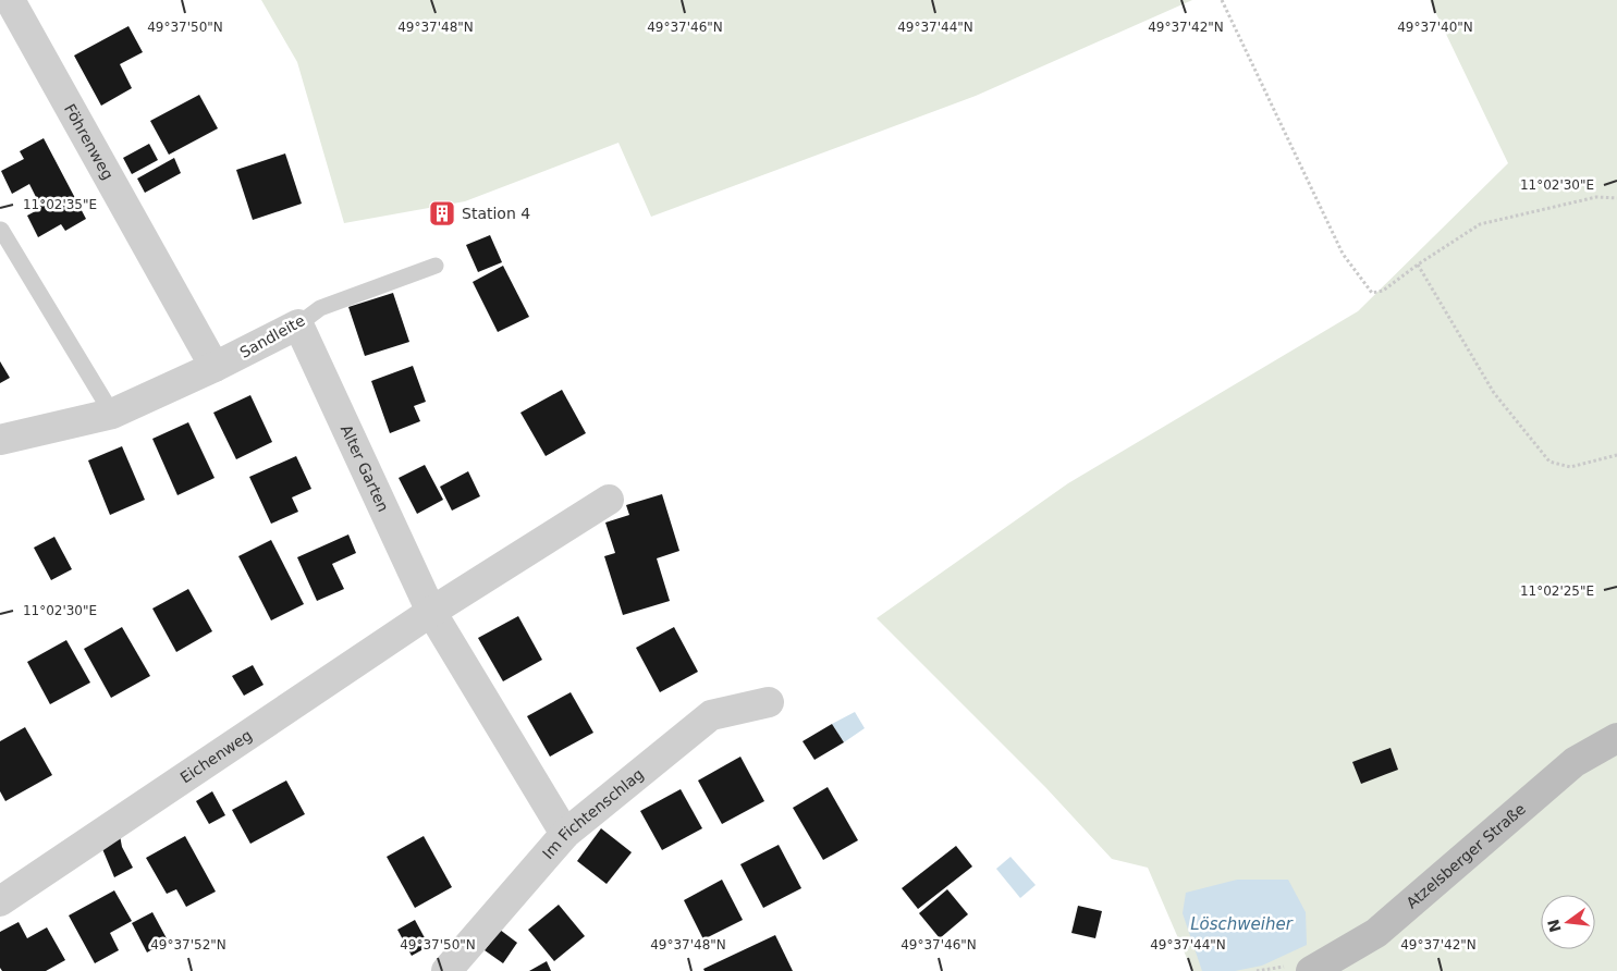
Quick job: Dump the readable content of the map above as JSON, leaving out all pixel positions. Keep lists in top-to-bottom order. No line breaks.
{"streets":{"street":["Föhrenweg","Sandleite","Alter Garten","Eichenweg","Im Fichtenschlag","Atzelsberger Straße"]},"crossings":[["Föhrenweg","Sandleite"],["Sandleite","Alter Garten"],["Alter Garten","Eichenweg"],["Alter Garten","Im Fichtenschlag"]],"water":["Löschweiher"],"places":{"building":["Station 4"]},"north":"left","coordinates":["49°37'50\"N","49°37'48\"N","49°37'46\"N","49°37'44\"N","49°37'42\"N","49°37'40\"N","11°02'30\"E","11°02'35\"E","11°02'25\"E","49°37'52\"N"]}
